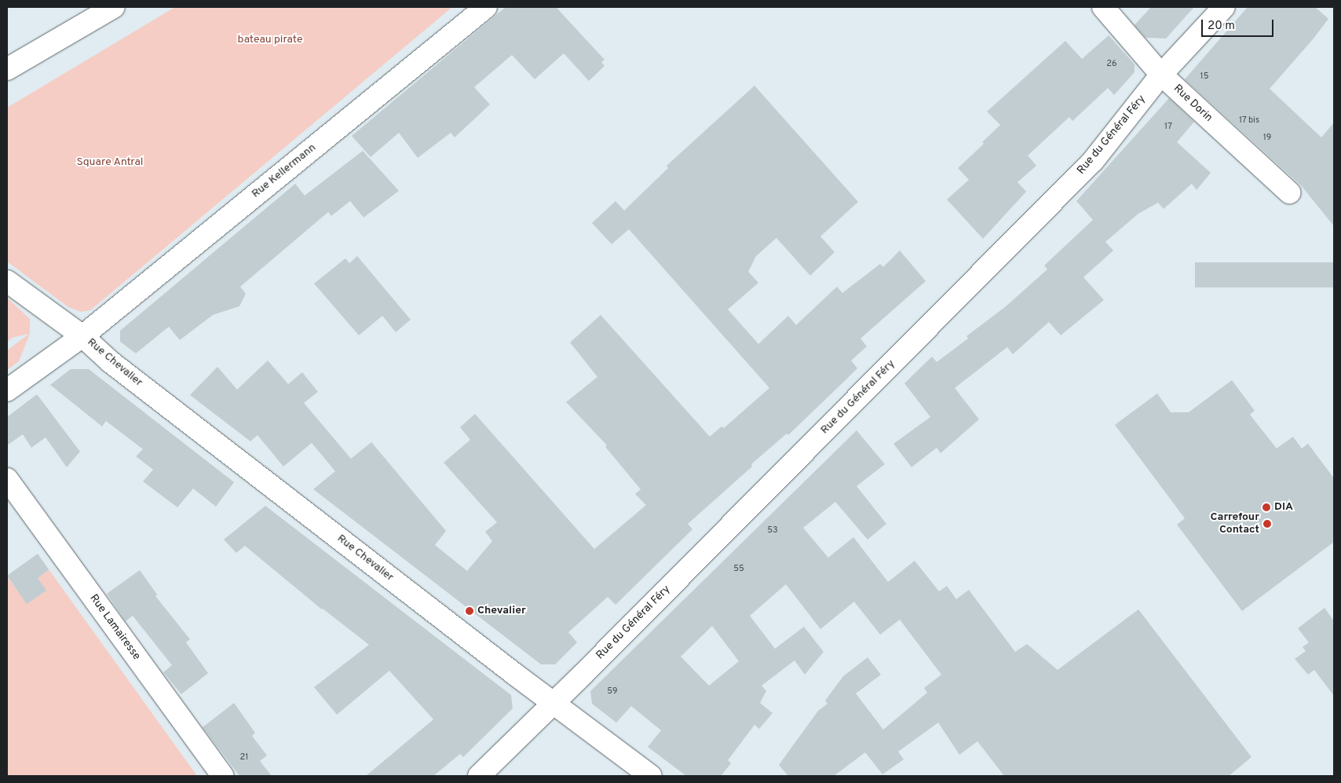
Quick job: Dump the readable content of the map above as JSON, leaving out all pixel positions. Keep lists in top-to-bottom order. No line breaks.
{"streets":{"street":["Rue Dorin","Rue du Général Féry","Rue Kellermann","Rue Chevalier","Rue Lamairesse"]},"crossings":[["Rue Dorin","Rue du Général Féry"],["Rue du Général Féry","Rue Chevalier"],["Rue Kellermann","Rue Chevalier"]],"parks":["bateau pirate","Square Antral"],"places":["DIA","Carrefour Contact","Chevalier"],"house_numbers":["26","15","17 bis","17","19","53","55","59","21"],"scale_bar":"20 m"}
